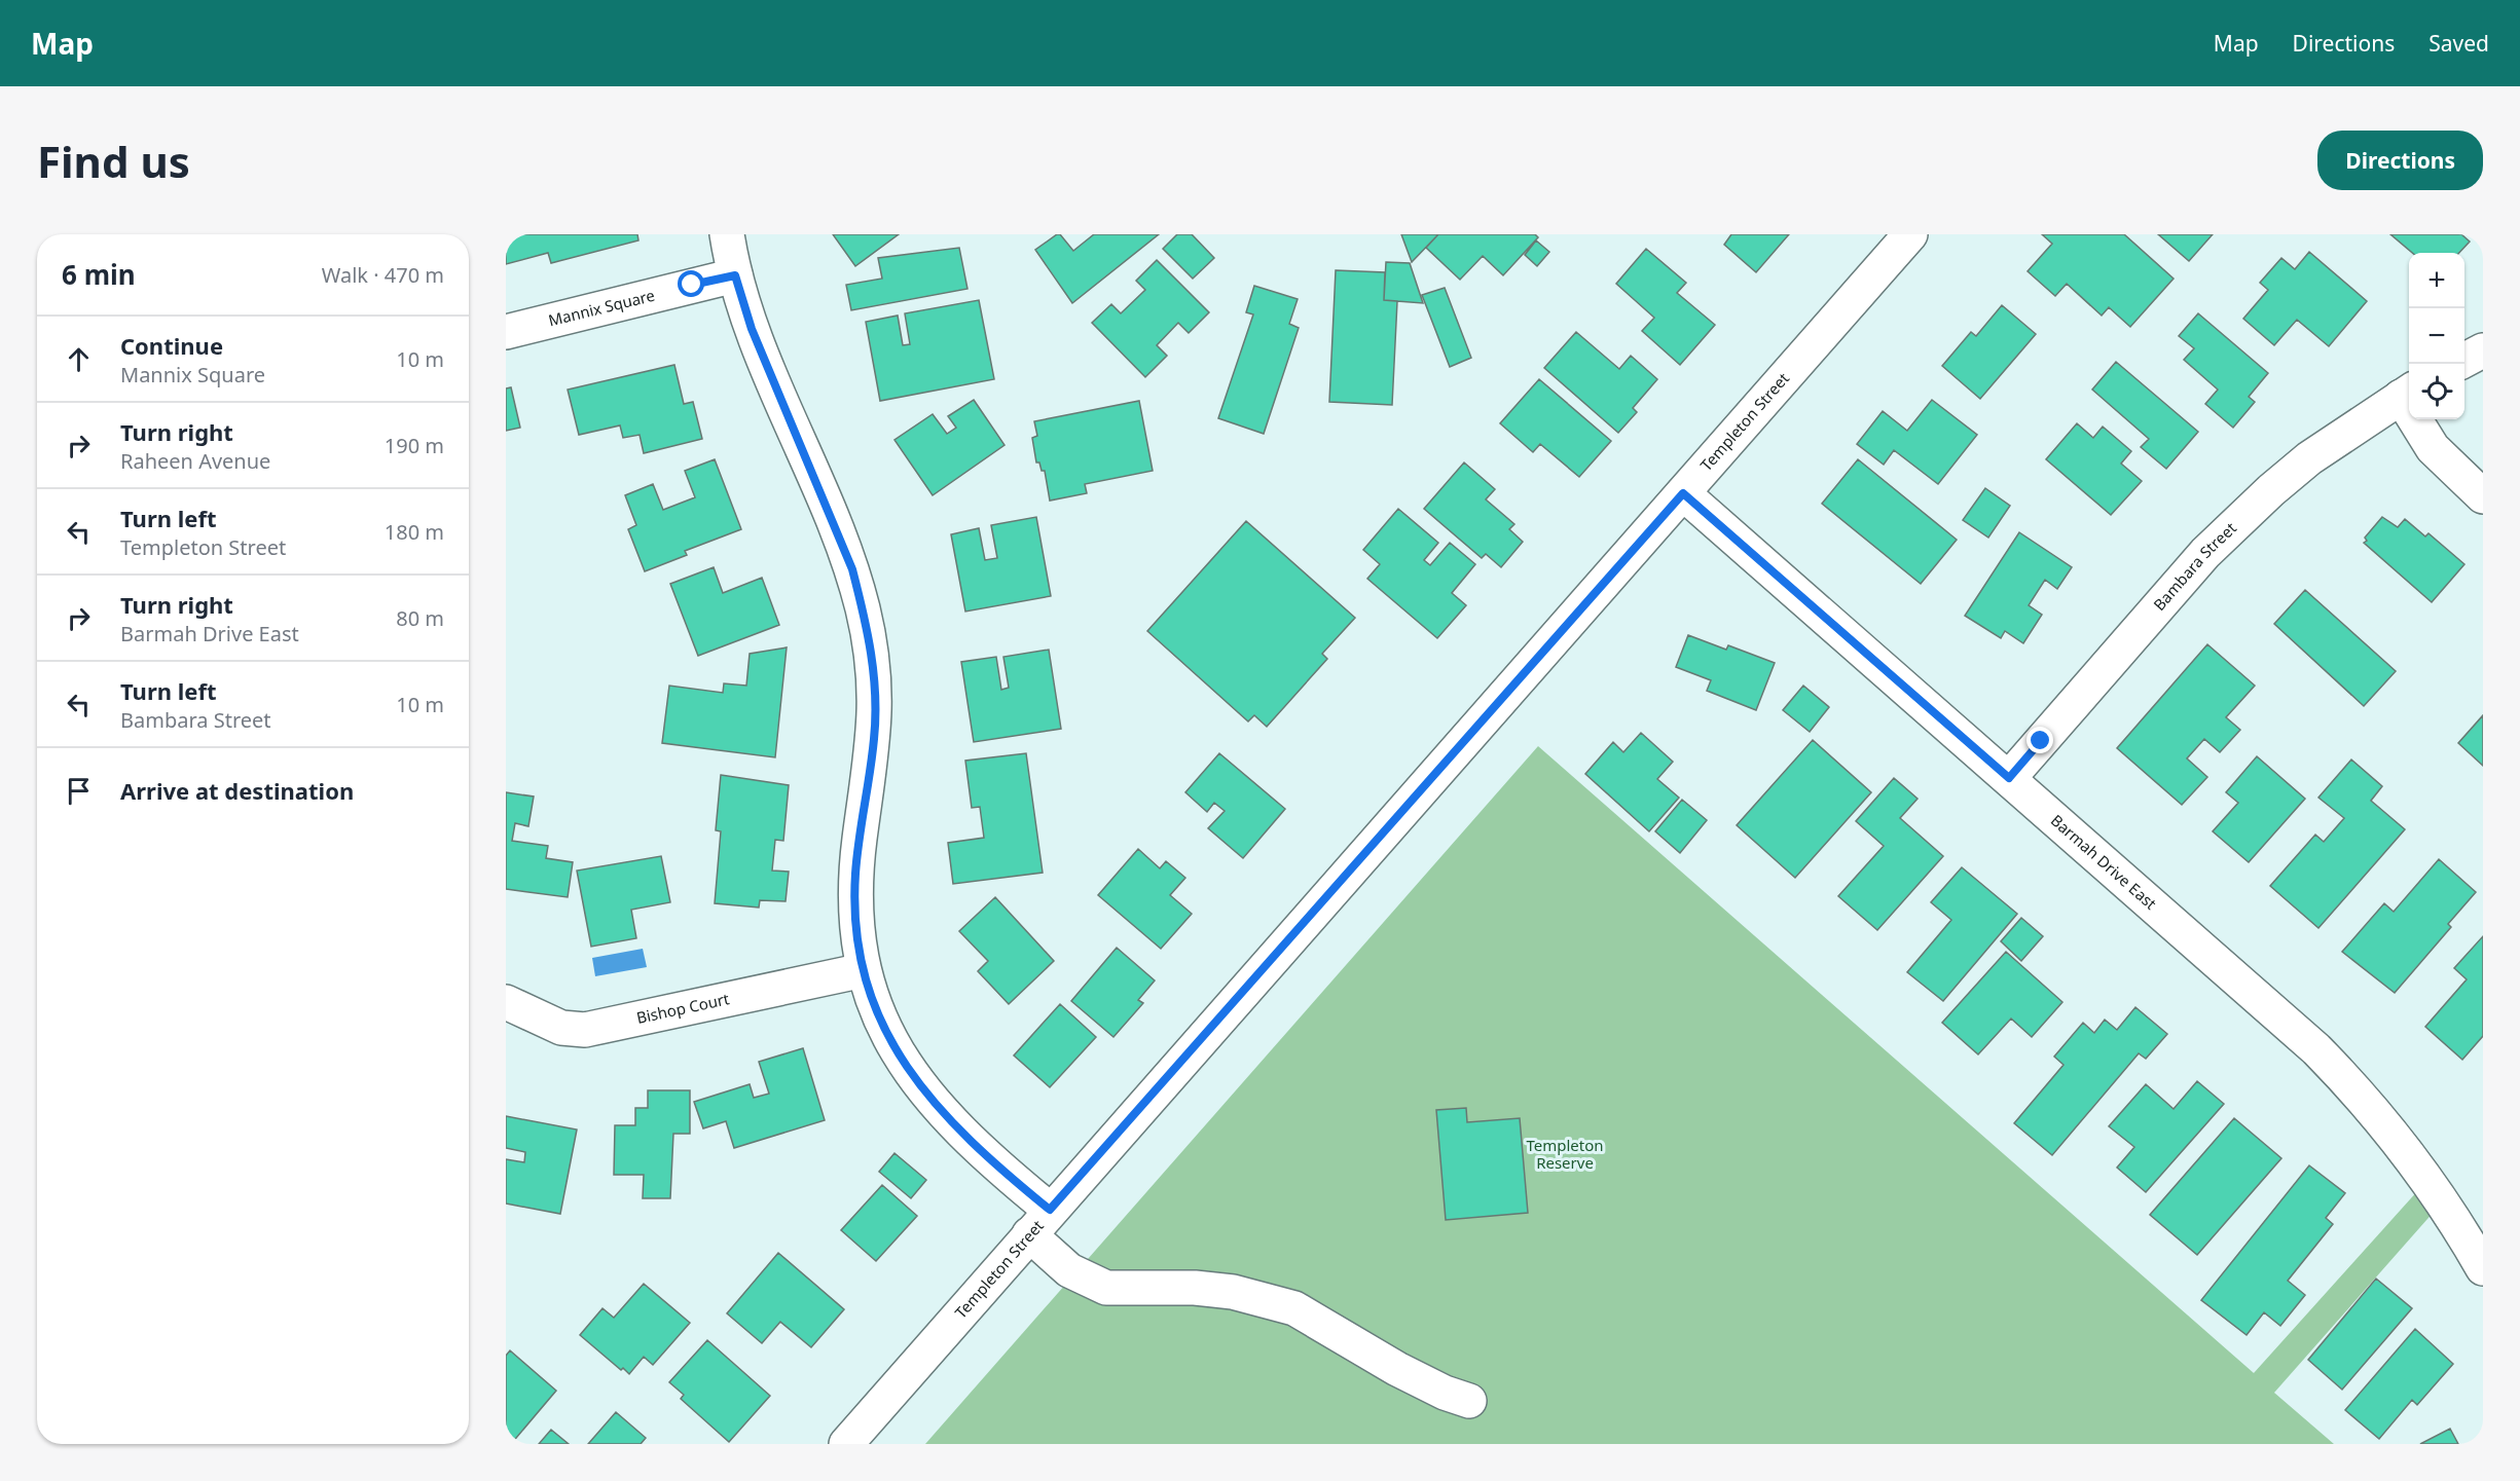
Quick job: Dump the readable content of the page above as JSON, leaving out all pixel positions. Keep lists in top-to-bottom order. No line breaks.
{"streets":{"street":["Mannix Square","Templeton Street","Bambara Street","Barmah Drive East","Bishop Court"]},"crossings":[["Templeton Street","Barmah Drive East"],["Bambara Street","Barmah Drive East"]],"parks":["Templeton Reserve"],"page":{"header":"Map","nav":["Map","Directions","Saved"],"buttons":"Directions","title":"Find us","heading":["6 min","Walk · 470 m"],"map_buttons":["+","−"],"list":[["Continue","Mannix Square","10 m"],["Turn right","Raheen Avenue","190 m"],["Turn left","Templeton Street","180 m"],["Turn right","Barmah Drive East","80 m"],["Turn left","Bambara Street","10 m"],"Arrive at destination"]}}
